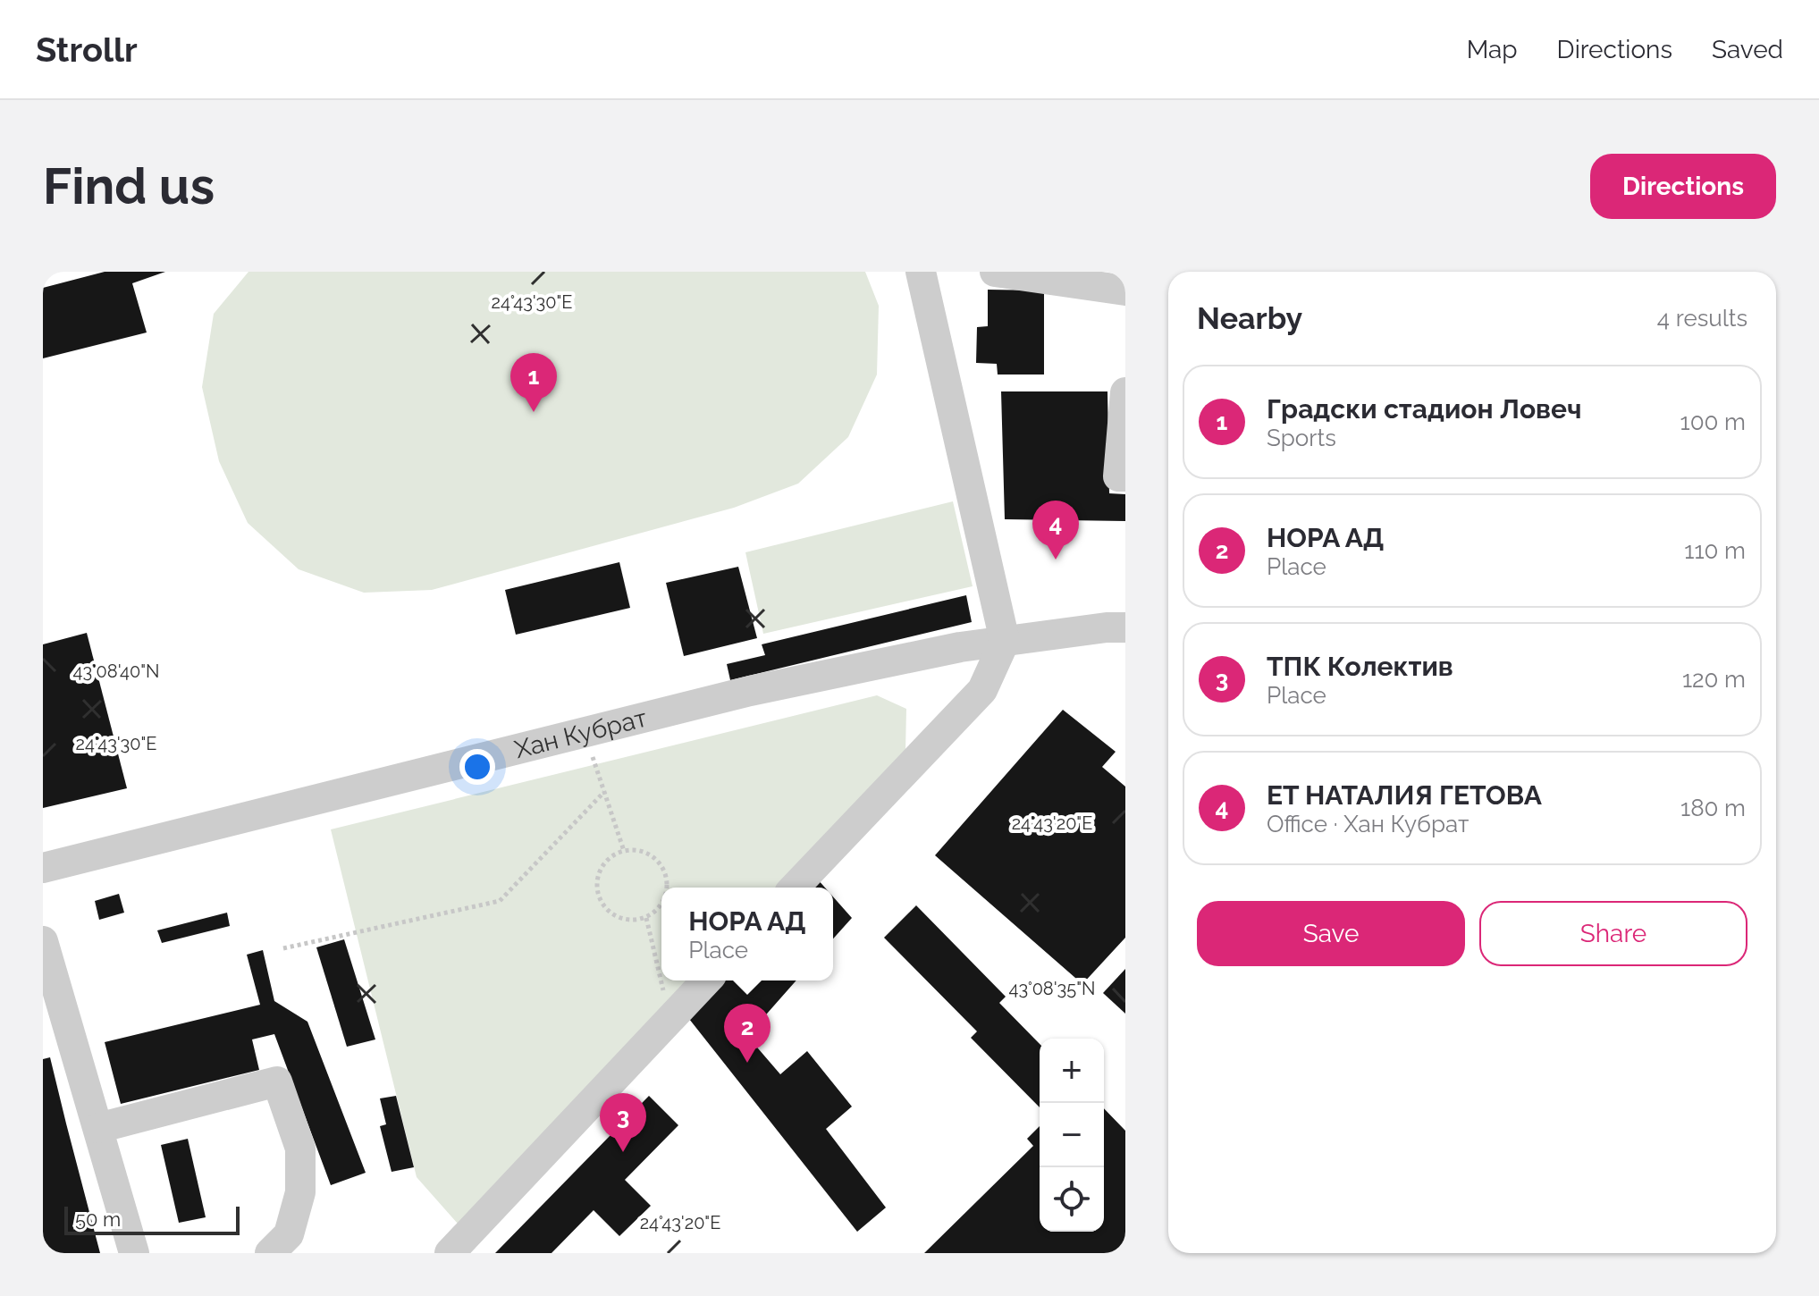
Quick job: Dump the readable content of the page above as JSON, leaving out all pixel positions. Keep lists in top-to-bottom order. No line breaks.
{"streets":{"street":["Хан Кубрат"]},"scale_bar":"50 m","page":{"header":"Strollr","nav":["Map","Directions","Saved"],"buttons":["Directions",["Save","Share"]],"title":"Find us","heading":["Nearby","4 results"],"pins":["1","4","2","3"],"list":[{"mark":"1","name":"Градски стадион Ловеч","note":"Sports","value":"100 m"},{"mark":"2","name":"НОРА АД","note":"Place","value":"110 m"},{"mark":"3","name":"ТПК Колектив","note":"Place","value":"120 m"},{"mark":"4","name":"ЕТ НАТАЛИЯ ГЕТОВА","note":"Office · Хан Кубрат","value":"180 m"}],"popup":["НОРА АД","Place"],"map_buttons":["+","−"],"scale":"50 m"},"coordinates":["24°43'30\"E","43°08'40\"N","24°43'20\"E","43°08'35\"N"]}
